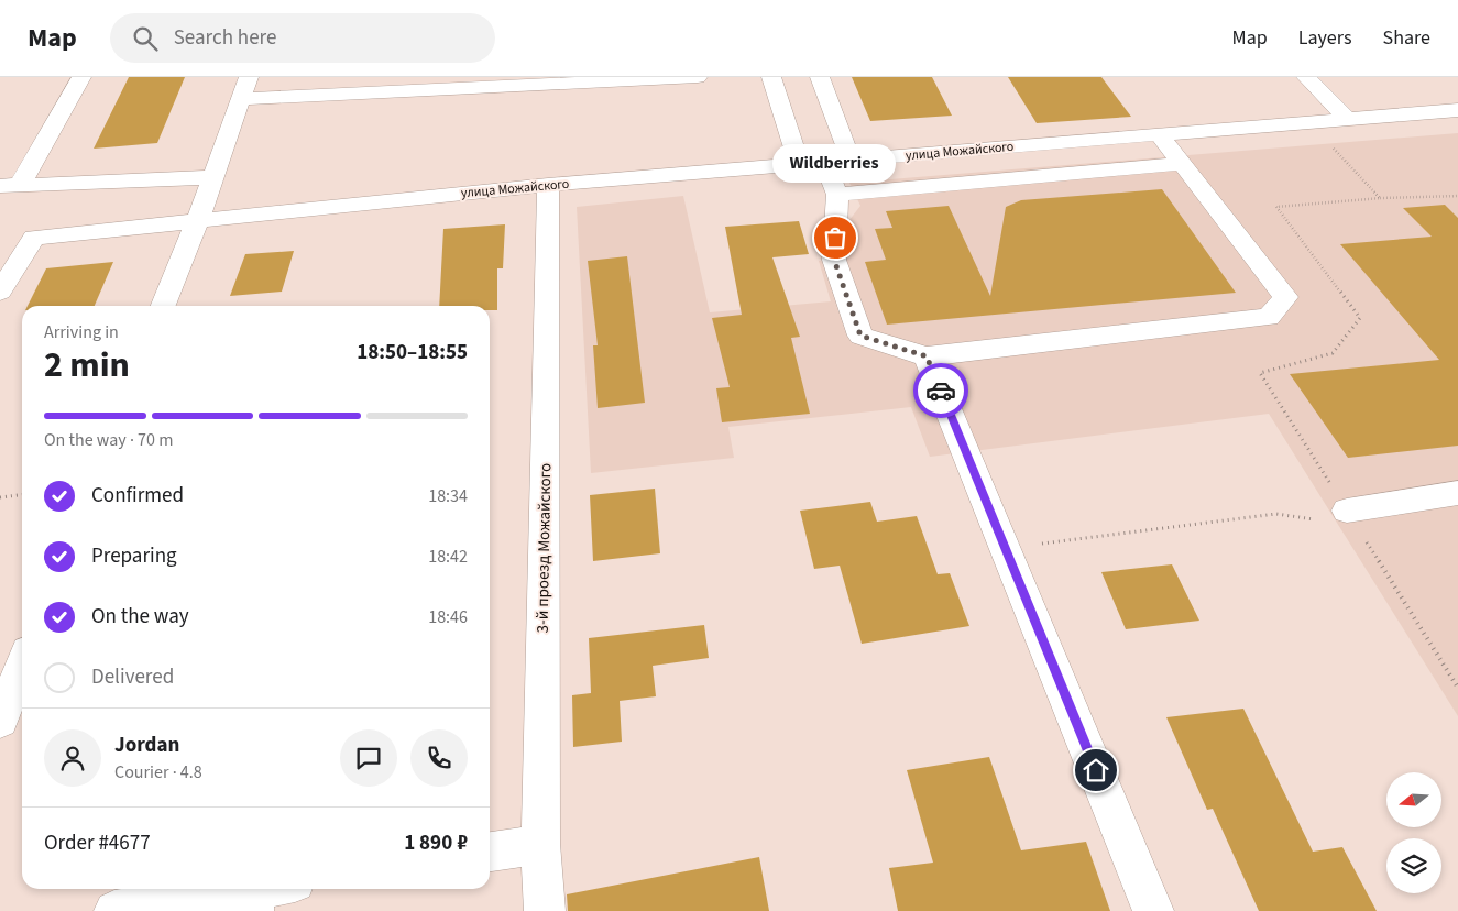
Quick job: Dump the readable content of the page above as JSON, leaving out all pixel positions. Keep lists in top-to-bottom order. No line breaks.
{"streets":{"street":["улица Можайского","3-й проезд Можайского"]},"crossings":[["улица Можайского","3-й проезд Можайского"]],"places":["Wildberries"],"north":"left","page":{"header":"Map","search":"Search here","nav":["Map","Layers","Share"],"bubble":"Wildberries","heading":["2 min","Arriving in","18:50–18:55"],"panel":["Jordan","Courier · 4.8","Order #4677","1 890 ₽"],"bar":"On the way · 70 m","list":[["Confirmed","18:34"],["Preparing","18:42"],["On the way","18:46"],"Delivered"]}}
